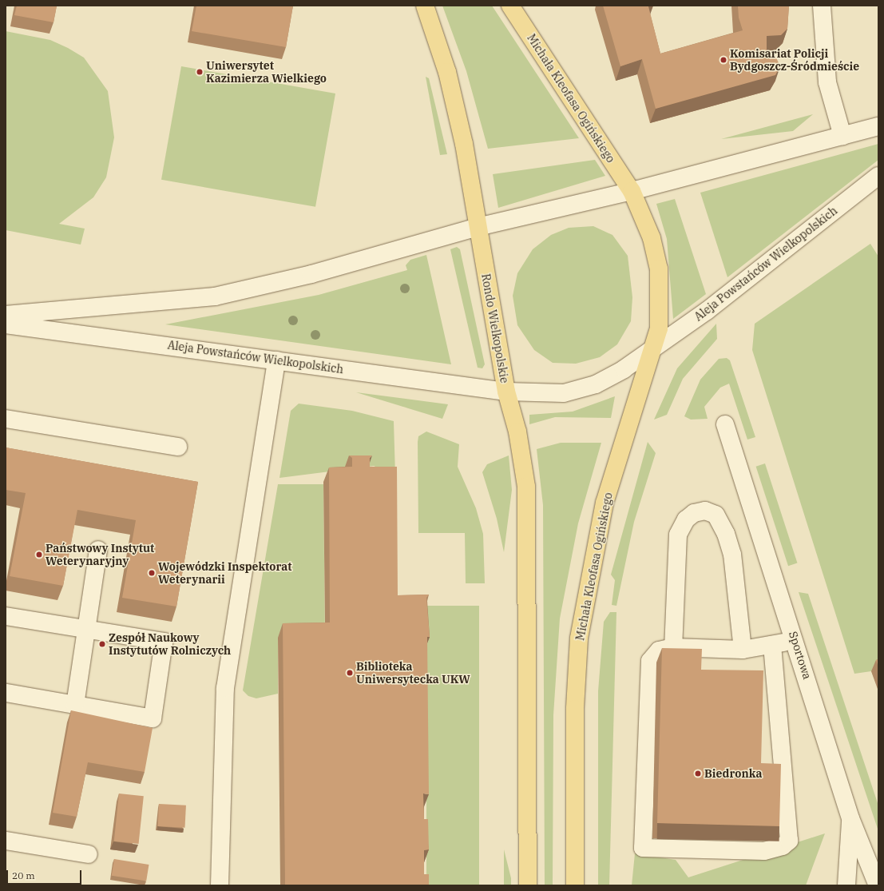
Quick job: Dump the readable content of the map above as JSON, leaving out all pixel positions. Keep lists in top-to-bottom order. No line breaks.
{"streets":{"main road":["Michała Kleofasa Ogińskiego","Rondo Wielkopolskie"],"street":["Aleja Powstańców Wielkopolskich","Sportowa"]},"crossings":[["Michała Kleofasa Ogińskiego","Aleja Powstańców Wielkopolskich"],["Michała Kleofasa Ogińskiego","Rondo Wielkopolskie"],["Aleja Powstańców Wielkopolskich","Rondo Wielkopolskie"]],"places":["Komisariat Policji Bydgoszcz-Śródmieście","Uniwersytet Kazimierza Wielkiego","Państwowy Instytut Weterynaryjny","Wojewódzki Inspektorat Weterynarii","Zespół Naukowy Instytutów Rolniczych","Biblioteka Uniwersytecka UKW","Biedronka"],"scale_bar":"20 m"}
